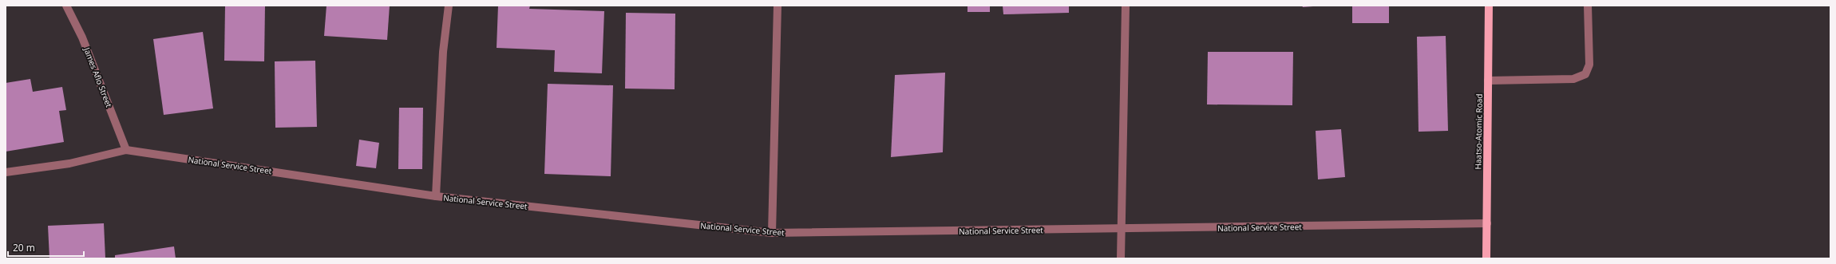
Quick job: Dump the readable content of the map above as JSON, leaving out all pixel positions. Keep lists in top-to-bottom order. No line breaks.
{"streets":{"main road":["Haatso-Atomic Road"],"street":["James Aflo Street","National Service Street"]},"crossings":[["James Aflo Street","National Service Street"],["Haatso-Atomic Road","National Service Street"]],"scale_bar":"20 m"}
